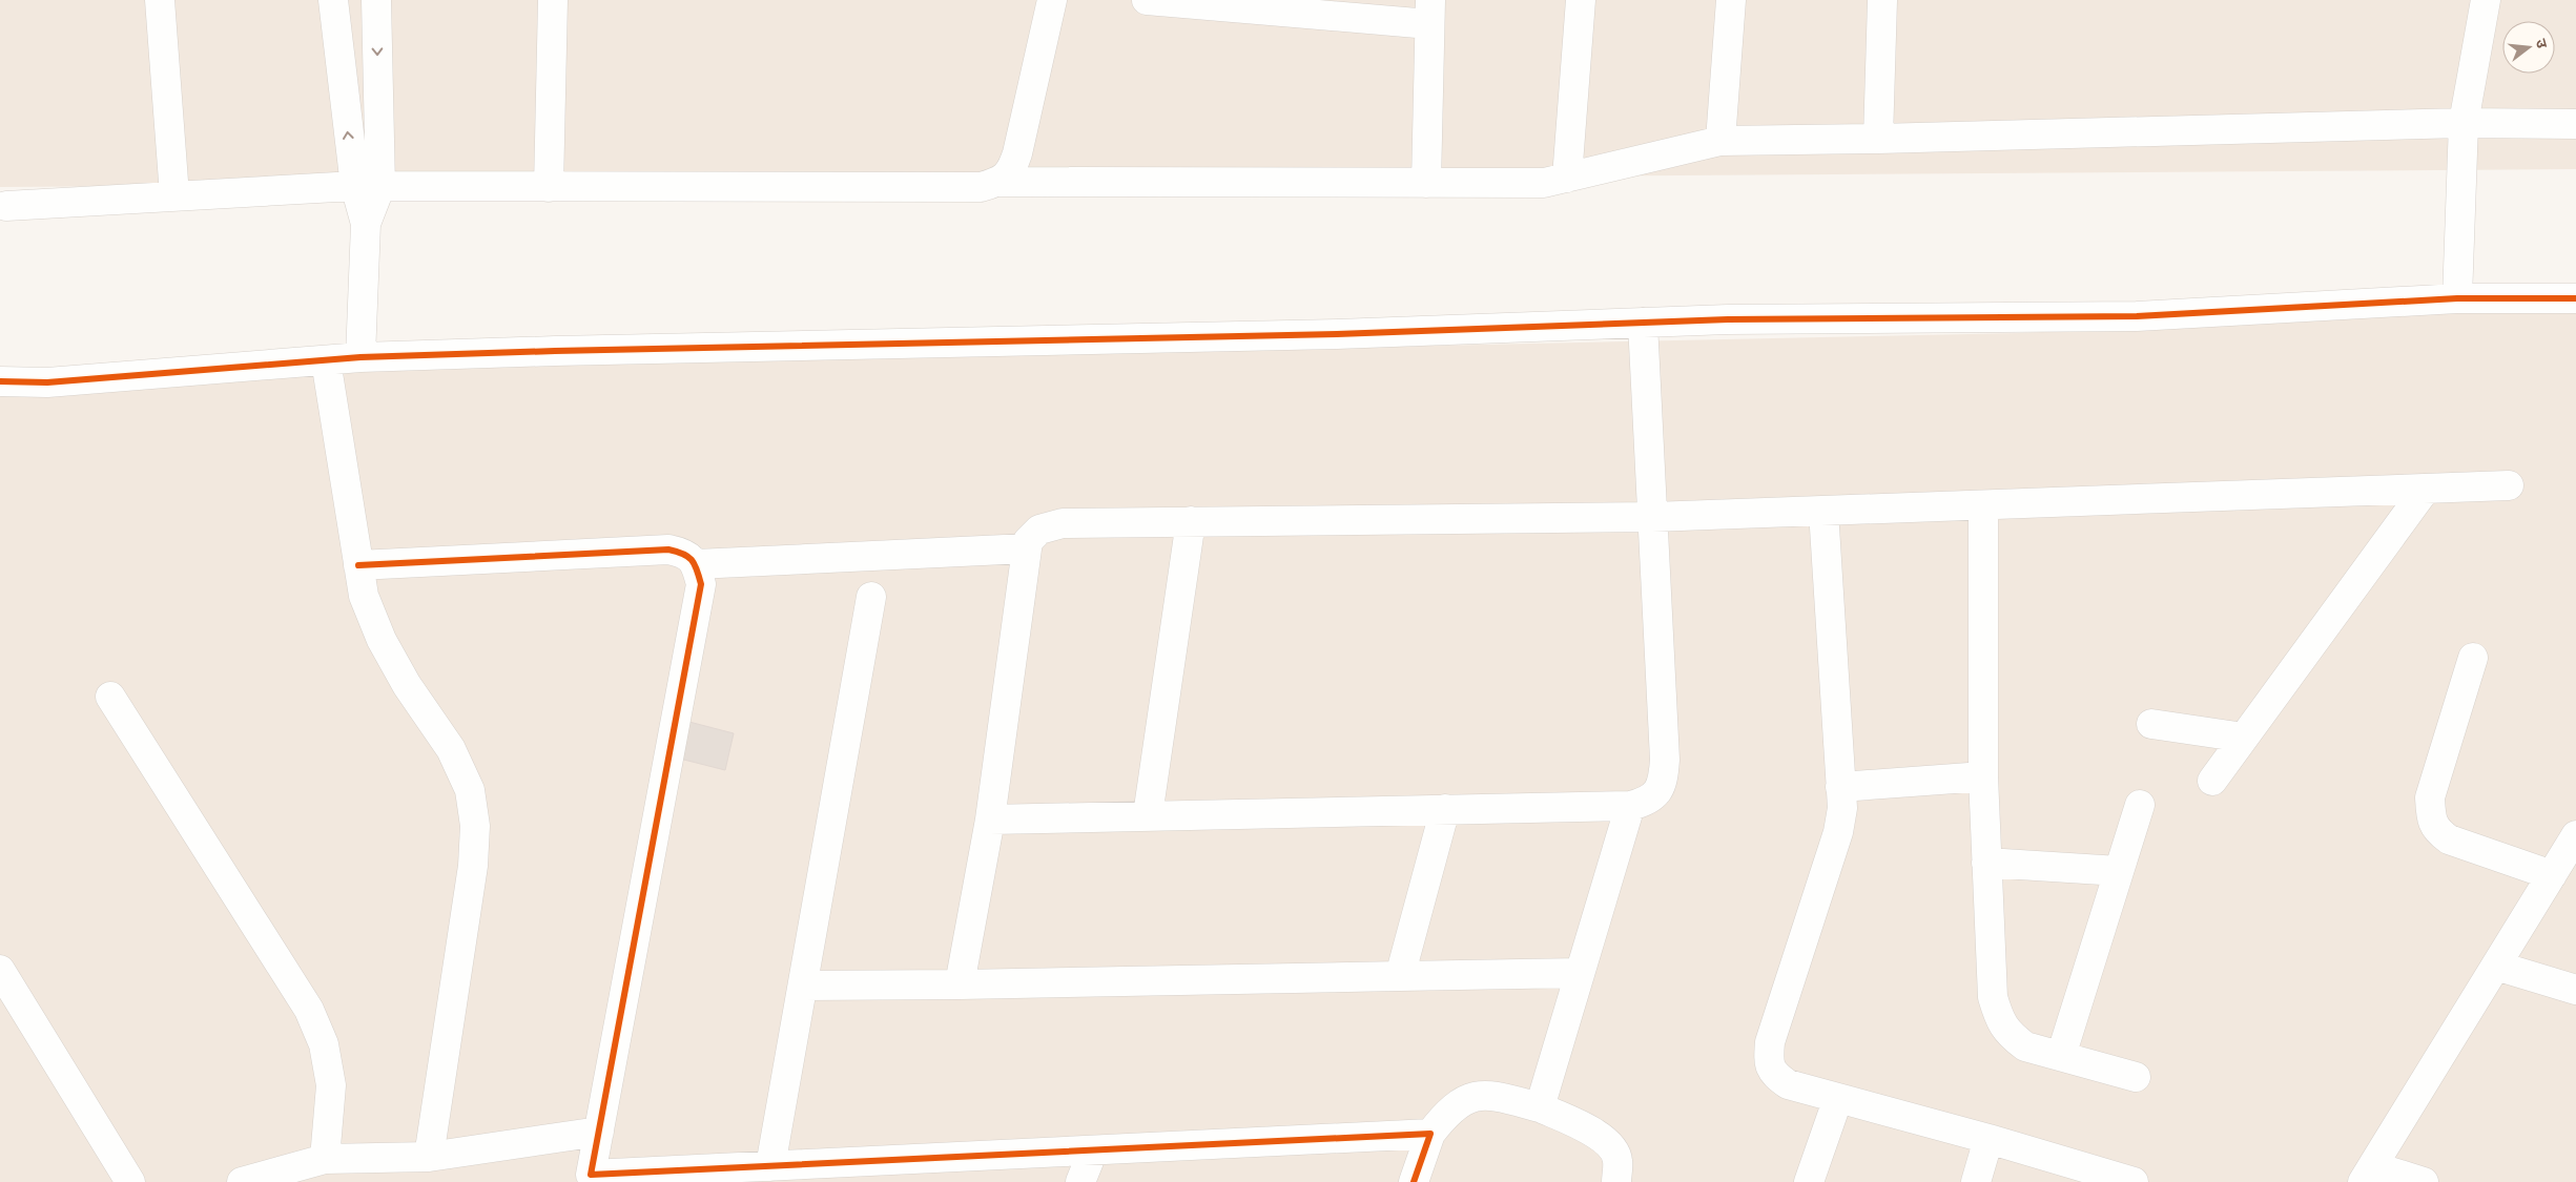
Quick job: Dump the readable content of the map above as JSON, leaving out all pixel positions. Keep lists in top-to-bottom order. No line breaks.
{"north":"right"}
